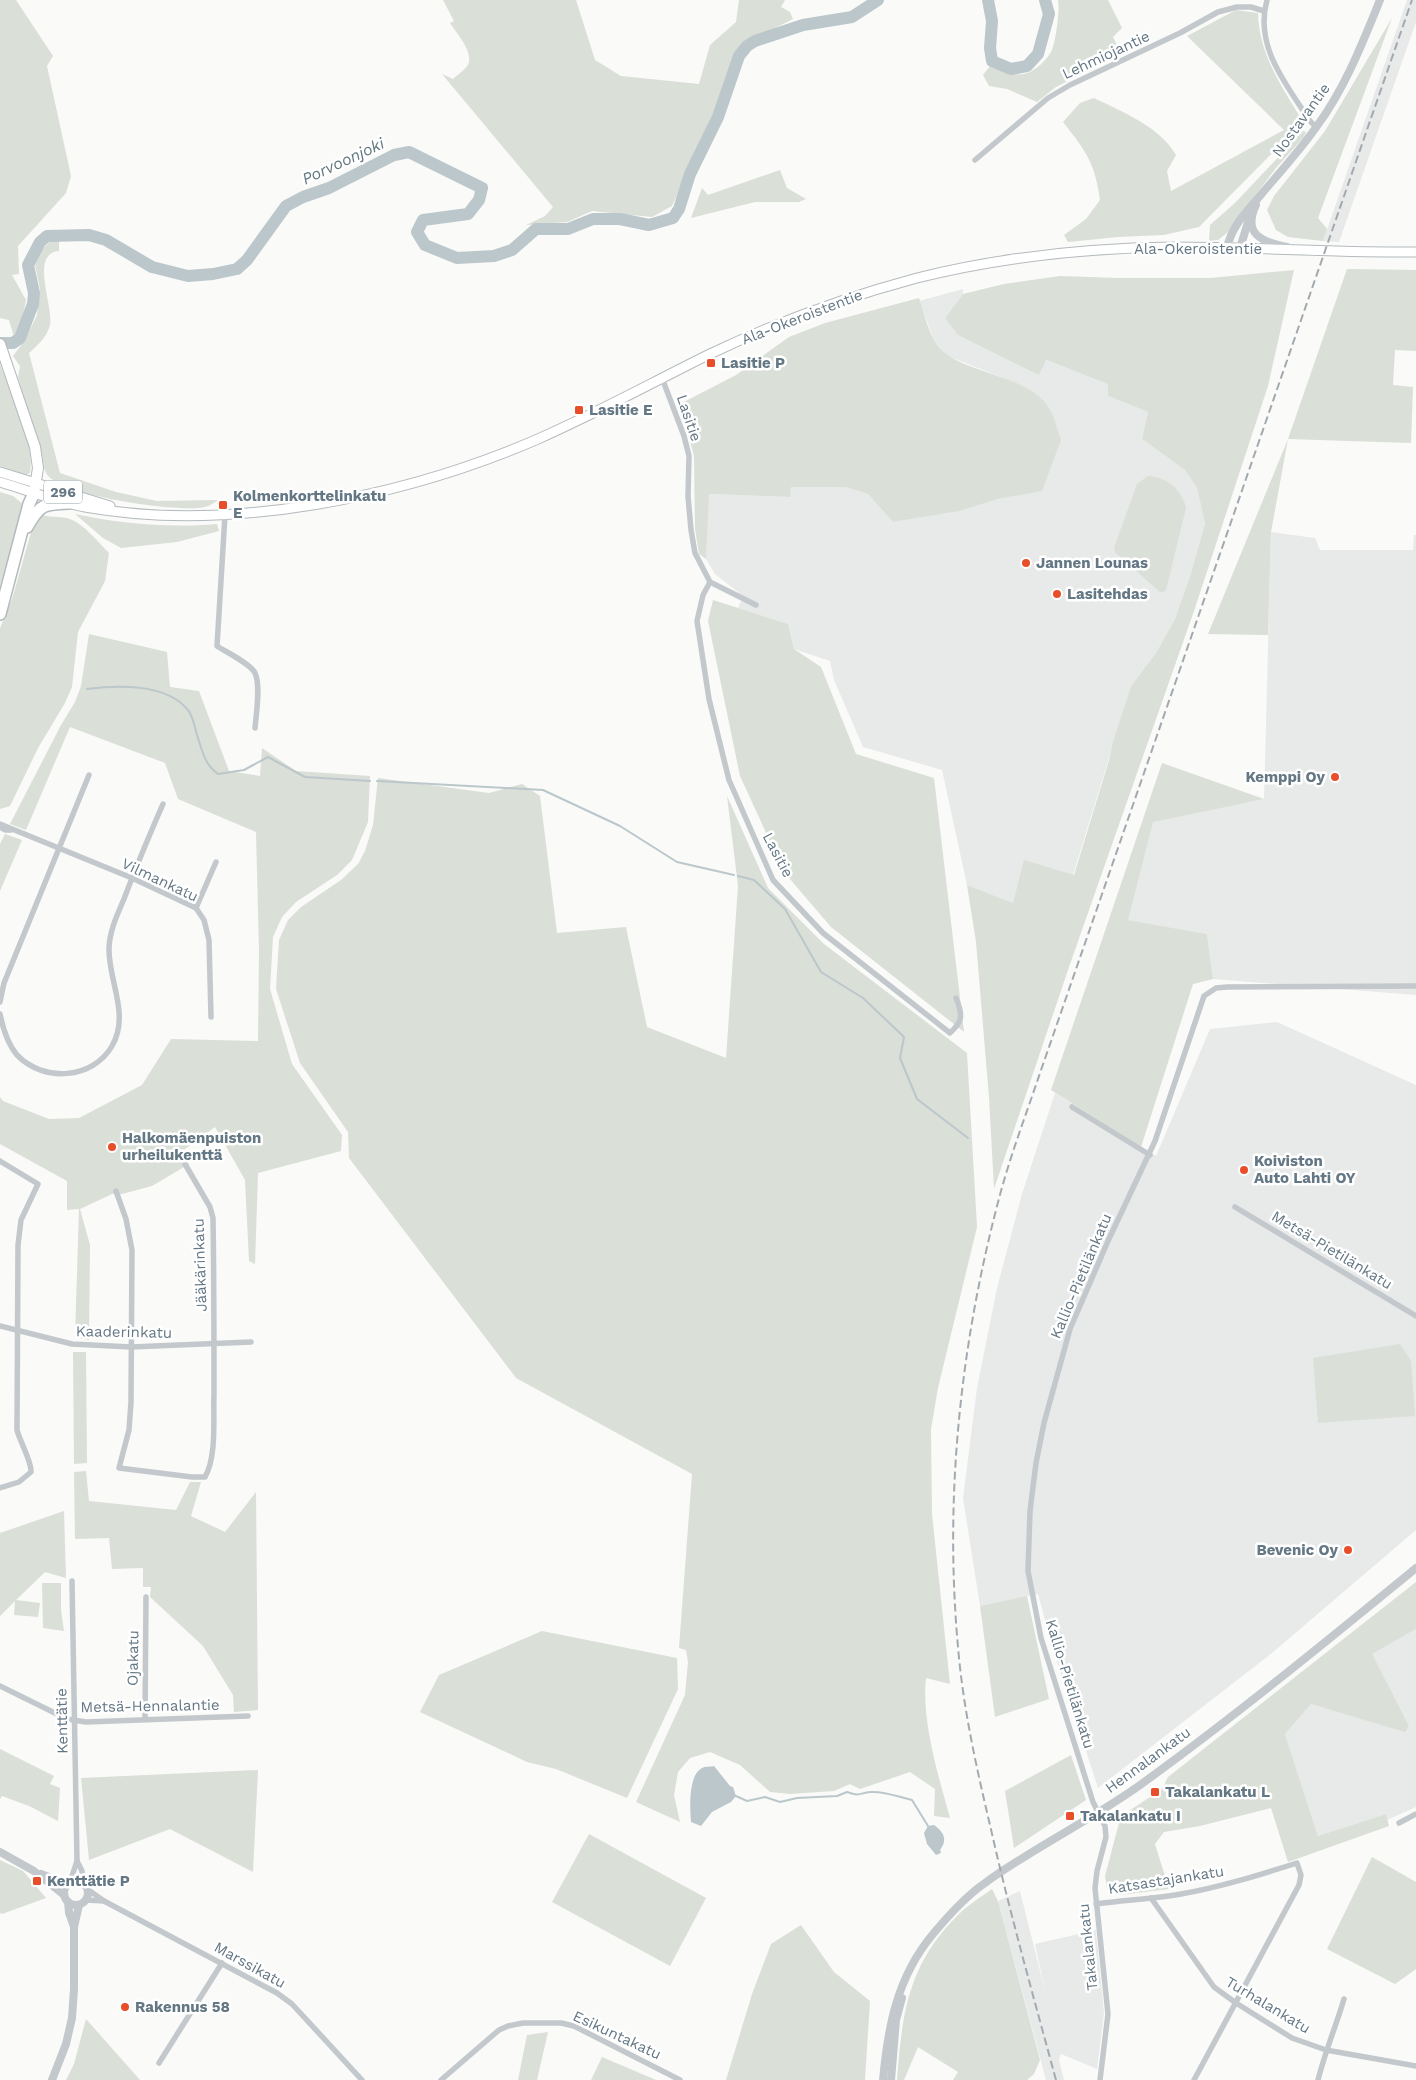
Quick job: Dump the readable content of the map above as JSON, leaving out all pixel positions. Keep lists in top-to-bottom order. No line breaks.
{"streets":{"main road":["Ala-Okeroistentie","296"],"street":["Lehmiojantie","Nostavantie","Lasitie","Vilmankatu","Metsä-Pietilänkatu","Jääkärinkatu","Kallio-Pietilänkatu","Kaaderinkatu","Ojakatu","Metsä-Hennalantie","Kenttätie","Hennalankatu","Katsastajankatu","Takalankatu","Marssikatu","Turhalankatu","Esikuntakatu"]},"crossings":[["Nostavantie","Ala-Okeroistentie"],["Ala-Okeroistentie","Lasitie"],["Jääkärinkatu","Kaaderinkatu"],["Kallio-Pietilänkatu","Hennalankatu"],["Kallio-Pietilänkatu","Takalankatu"],["Ojakatu","Metsä-Hennalantie"],["Metsä-Hennalantie","Kenttätie"],["Hennalankatu","Takalankatu"],["Katsastajankatu","Takalankatu"],["Katsastajankatu","Turhalankatu"]],"water":["Porvoonjoki"],"places":{"transit":["Lasitie P","Lasitie E","Kolmenkorttelinkatu E","Takalankatu L","Takalankatu I","Kenttätie P"],"other":["Jannen Lounas","Lasitehdas","Kemppi Oy","Halkomäenpuiston urheilukenttä","Koiviston Auto Lahti OY","Bevenic Oy","Rakennus 58"]}}
